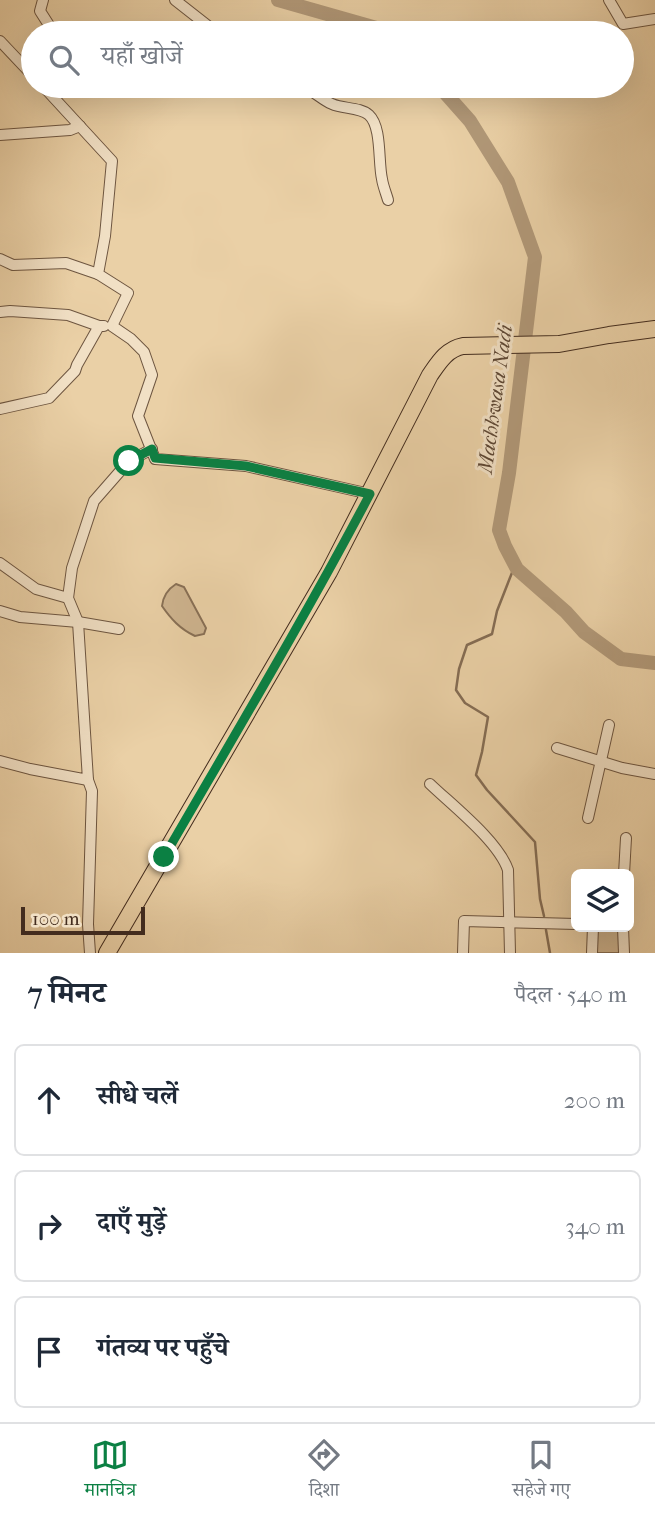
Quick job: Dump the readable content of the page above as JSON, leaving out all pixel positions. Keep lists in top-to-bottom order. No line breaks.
{"water":["Machhwasa Nadi"],"scale_bar":"100 m","page":{"search":"यहाँ खोजें","scale":"100 m","heading":["7 मिनट","पैदल · 540 m"],"list":[["सीधे चलें","200 m"],["दाएँ मुड़ें","340 m"],"गंतव्य पर पहुँचे"],"nav":["मानचित्र","दिशा","सहेजे गए"]}}
